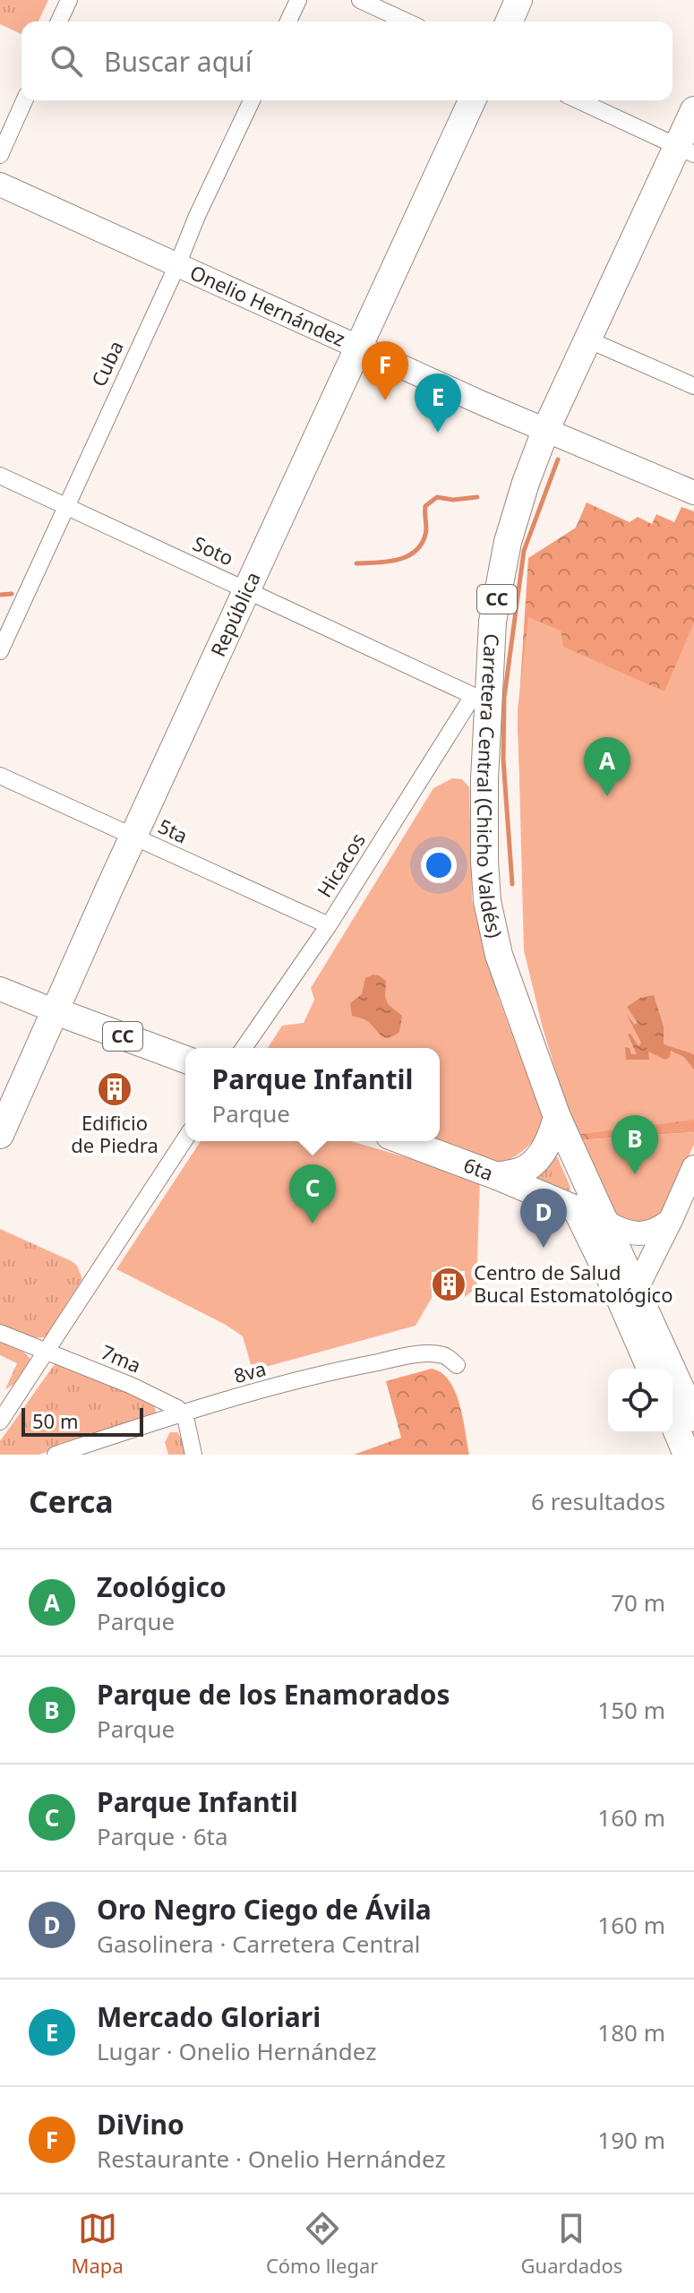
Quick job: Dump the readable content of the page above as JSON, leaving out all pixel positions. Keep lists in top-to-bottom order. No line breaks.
{"streets":{"main road":["CC","República","Carretera Central (Chicho Valdés)","6ta"],"street":["Onelio Hernández","Cuba","Soto","5ta","Hicacos","7ma","8va"]},"crossings":[["Onelio Hernández","Cuba"],["Onelio Hernández","República"],["Onelio Hernández","Carretera Central (Chicho Valdés)"],["Cuba","Soto"],["Soto","República"],["Soto","Carretera Central (Chicho Valdés)"],["Soto","Hicacos"],["CC","República"],["CC","Carretera Central (Chicho Valdés)"],["CC","6ta"],["República","5ta"],["Carretera Central (Chicho Valdés)","Hicacos"],["Carretera Central (Chicho Valdés)","6ta"],["5ta","Hicacos"],["7ma","8va"]],"places":{"building":["Edificio de Piedra","Centro de Salud Bucal Estomatológico"]},"scale_bar":"50 m","page":{"search":"Buscar aquí","pins":["F","E","A","B","C","D"],"popup":["Parque Infantil","Parque"],"scale":"50 m","heading":["Cerca","6 resultados"],"list":[{"mark":"A","name":"Zoológico","note":"Parque","value":"70 m"},{"mark":"B","name":"Parque de los Enamorados","note":"Parque","value":"150 m"},{"mark":"C","name":"Parque Infantil","note":"Parque · 6ta","value":"160 m"},{"mark":"D","name":"Oro Negro Ciego de Ávila","note":"Gasolinera · Carretera Central","value":"160 m"},{"mark":"E","name":"Mercado Gloriari","note":"Lugar · Onelio Hernández","value":"180 m"},{"mark":"F","name":"DiVino","note":"Restaurante · Onelio Hernández","value":"190 m"}],"nav":["Mapa","Cómo llegar","Guardados"]}}
